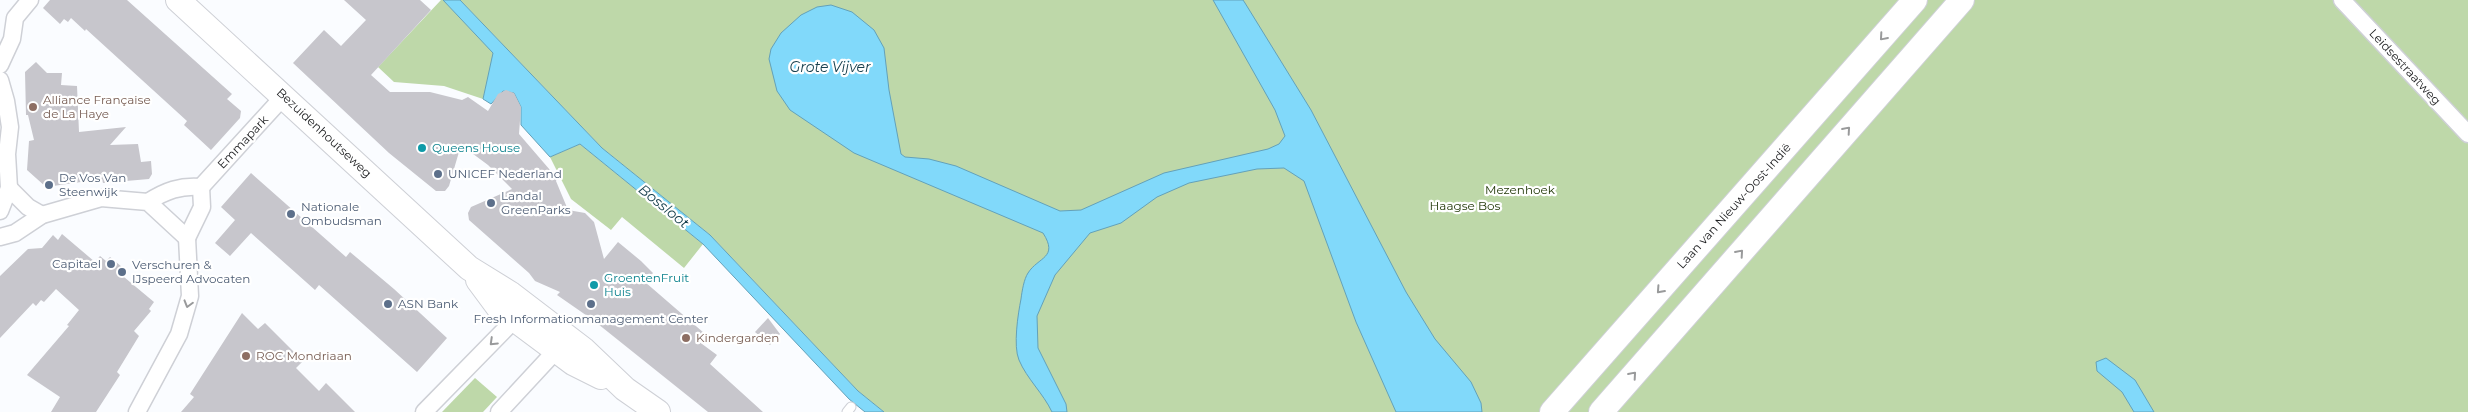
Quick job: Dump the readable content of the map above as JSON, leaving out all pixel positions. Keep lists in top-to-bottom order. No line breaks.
{"streets":{"main road":["Bezuidenhoutseweg","Laan van Nieuw-Oost-Indië"],"street":["Leidsestraatweg","Emmapark"]},"crossings":[["Bezuidenhoutseweg","Emmapark"]],"water":["Grote Vijver","Bossloot"],"parks":["Mezenhoek","Haagse Bos"],"places":["Alliance Française de La Haye","Queens House","UNICEF Nederland","De Vos Van Steenwijk","Landal GreenParks","Nationale Ombudsman","Capitael","Verschuren & IJspeerd Advocaten","GroentenFruit Huis","ASN Bank","Fresh Informationmanagement Center","Kindergarden","ROC Mondriaan"]}
